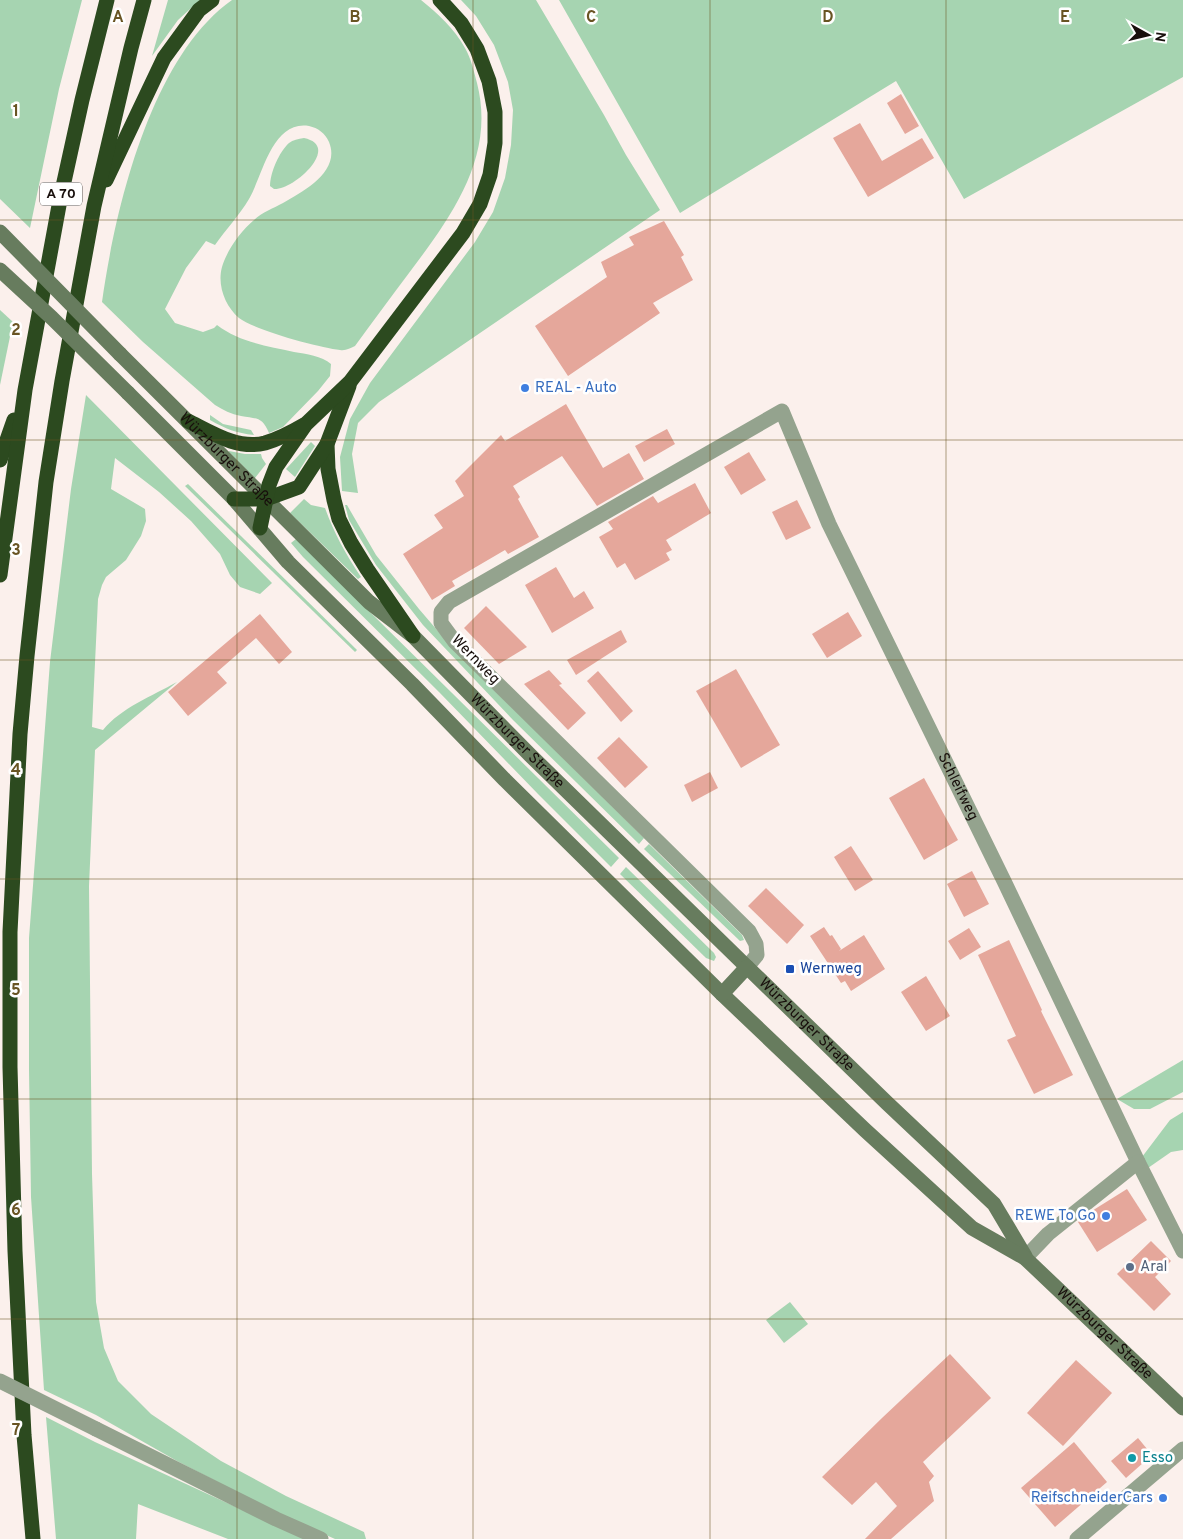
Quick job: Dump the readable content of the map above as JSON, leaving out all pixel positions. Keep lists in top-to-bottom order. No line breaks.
{"streets":{"highway":["A 70"],"main road":["Würzburger Straße"],"street":["Wernweg","Schleifweg"]},"crossings":[["Würzburger Straße","Wernweg"],["Wernweg","Schleifweg"]],"places":{"other":["REAL - Auto","REWE To Go","Aral","Esso","ReifschneiderCars"],"transit":["Wernweg"]},"north":"right","grid":{"columns":["A","B","C","D","E"],"rows":["1","2","3","4","5","6","7"]}}
